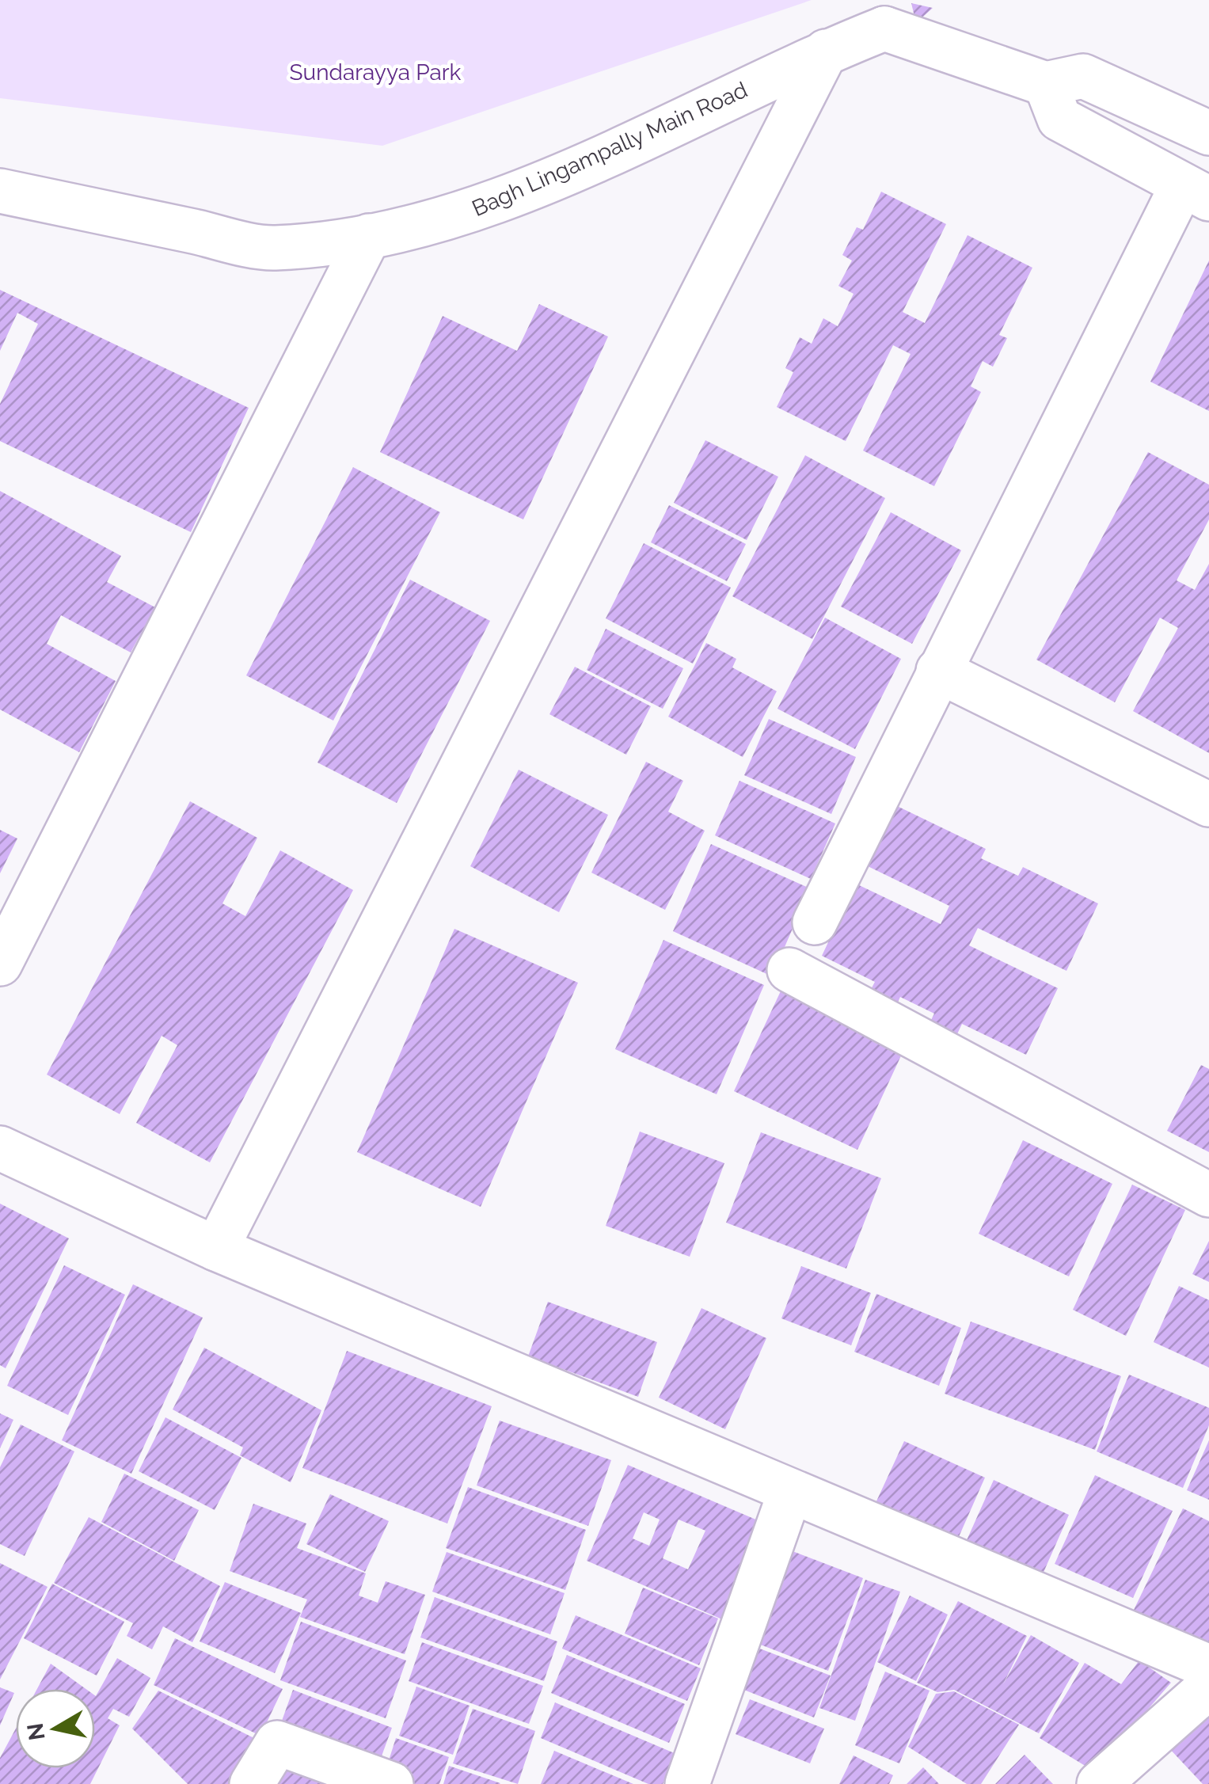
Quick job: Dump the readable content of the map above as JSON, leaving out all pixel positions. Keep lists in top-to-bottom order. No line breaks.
{"streets":{"street":["Bagh Lingampally Main Road"]},"parks":["Sundarayya Park"],"north":"left"}
